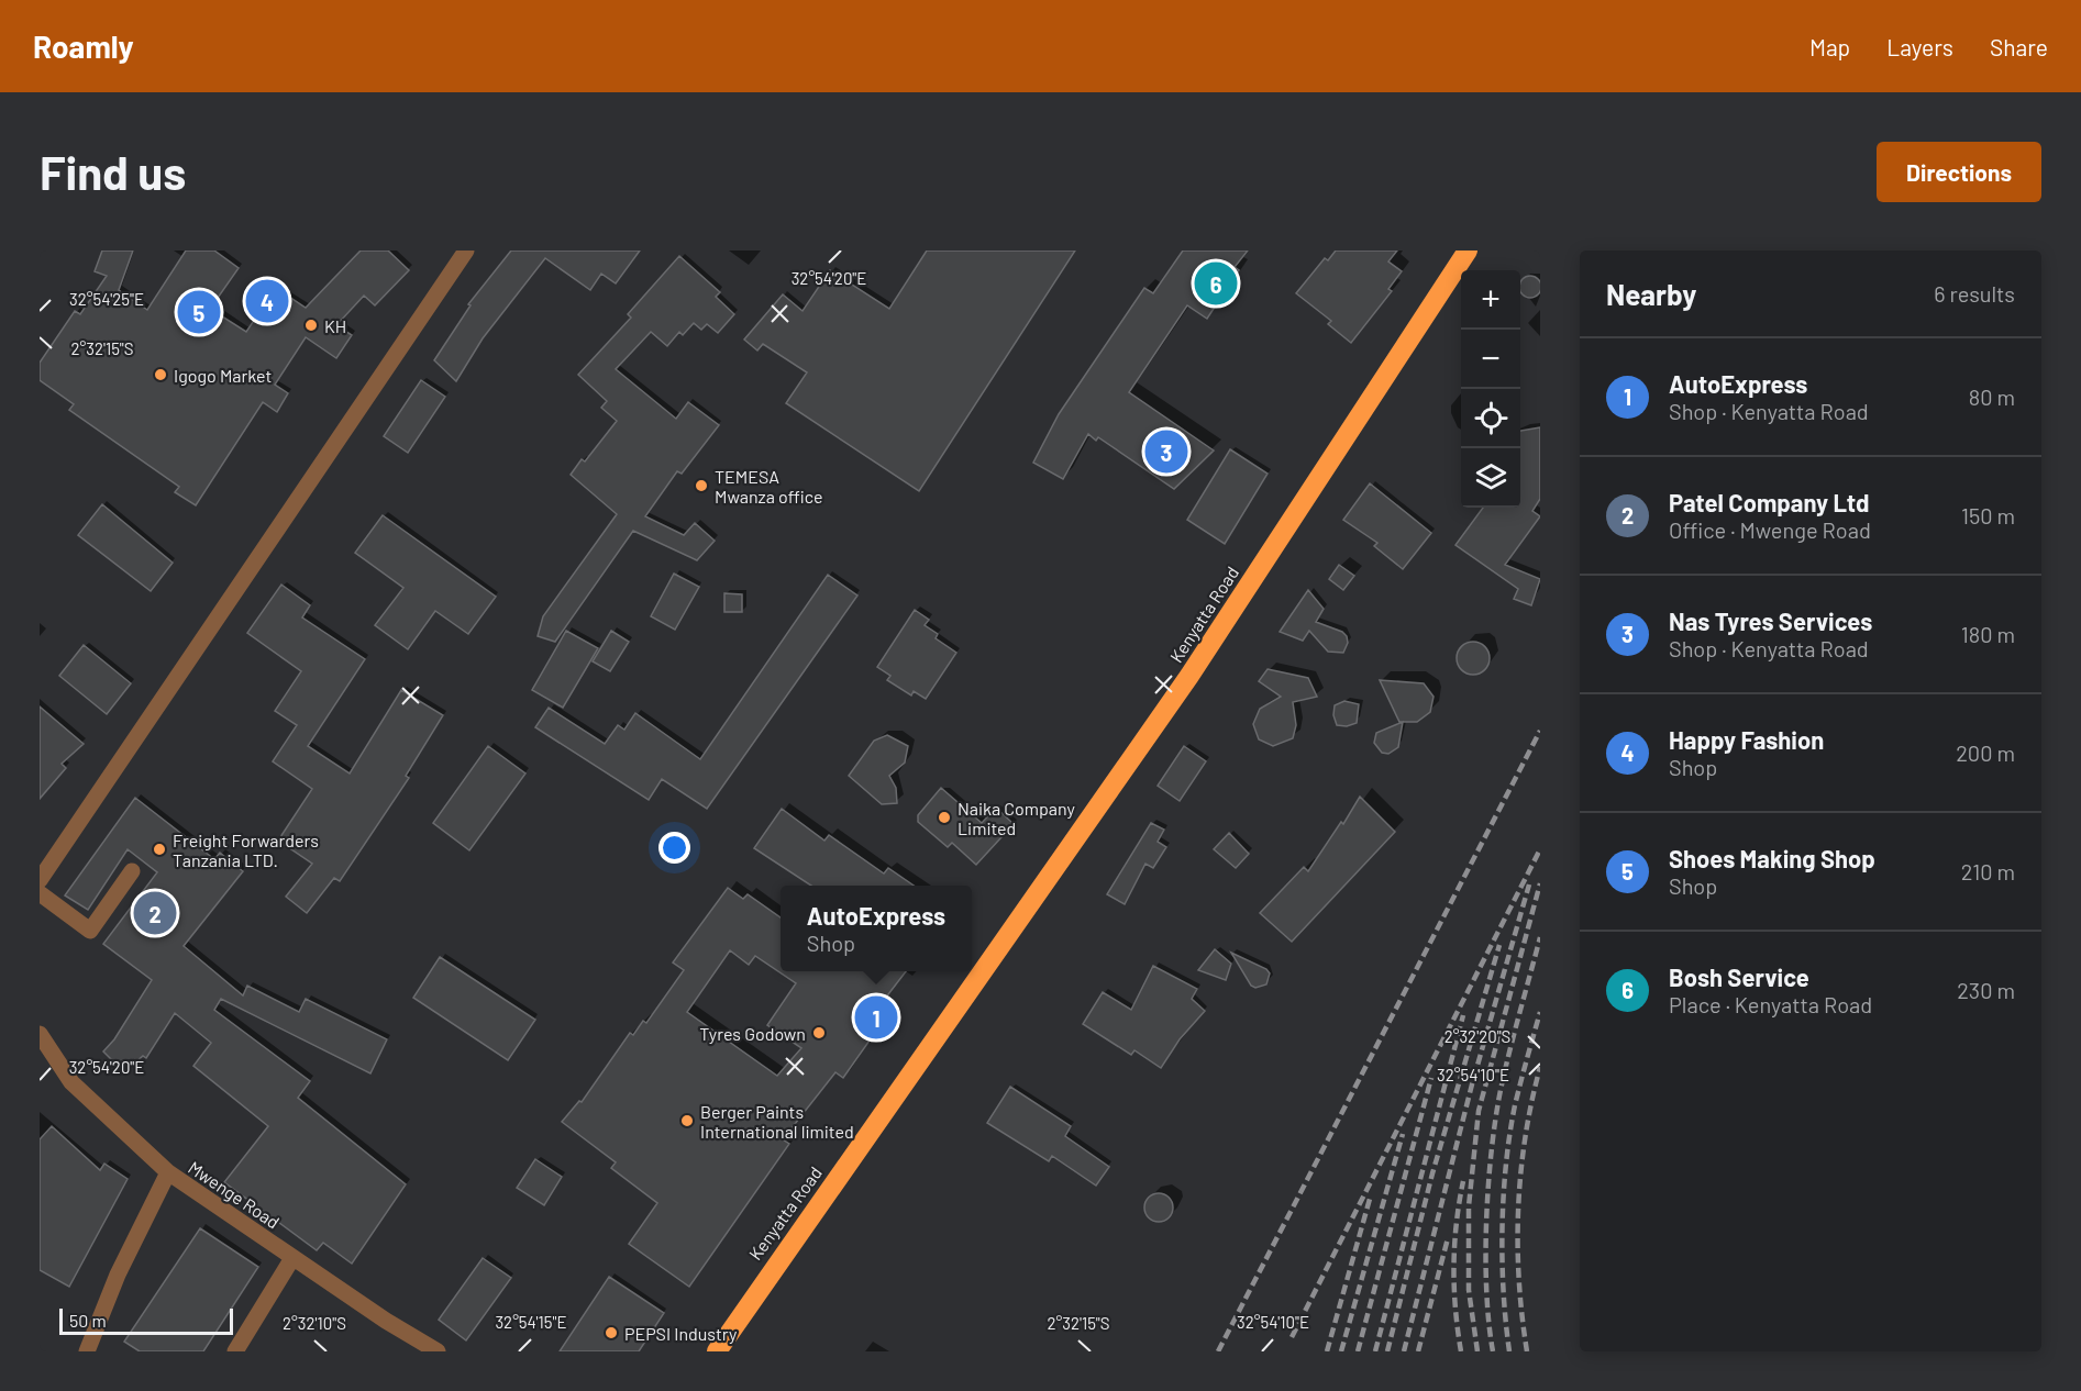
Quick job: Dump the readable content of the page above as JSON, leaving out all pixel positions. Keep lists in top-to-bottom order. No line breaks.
{"streets":{"highway":["Kenyatta Road"],"street":["Mwenge Road"]},"places":["KH","Igogo Market","TEMESA Mwanza office","Naika Company Limited","Freight Forwarders Tanzania LTD.","Tyres Godown","Berger Paints International limited","PEPSI Industry"],"scale_bar":"50 m","page":{"header":"Roamly","nav":["Map","Layers","Share"],"buttons":"Directions","title":"Find us","heading":["Nearby","6 results"],"pins":["6","4","5","3","2","1"],"map_buttons":["+","−"],"list":[{"mark":"1","name":"AutoExpress","note":"Shop · Kenyatta Road","value":"80 m"},{"mark":"2","name":"Patel Company Ltd","note":"Office · Mwenge Road","value":"150 m"},{"mark":"3","name":"Nas Tyres Services","note":"Shop · Kenyatta Road","value":"180 m"},{"mark":"4","name":"Happy Fashion","note":"Shop","value":"200 m"},{"mark":"5","name":"Shoes Making Shop","note":"Shop","value":"210 m"},{"mark":"6","name":"Bosh Service","note":"Place · Kenyatta Road","value":"230 m"}],"popup":["AutoExpress","Shop"],"scale":"50 m"},"coordinates":["32°54'20\"E","32°54'25\"E","2°32'15\"S","2°32'20\"S","32°54'10\"E","32°54'15\"E","2°32'10\"S"]}
